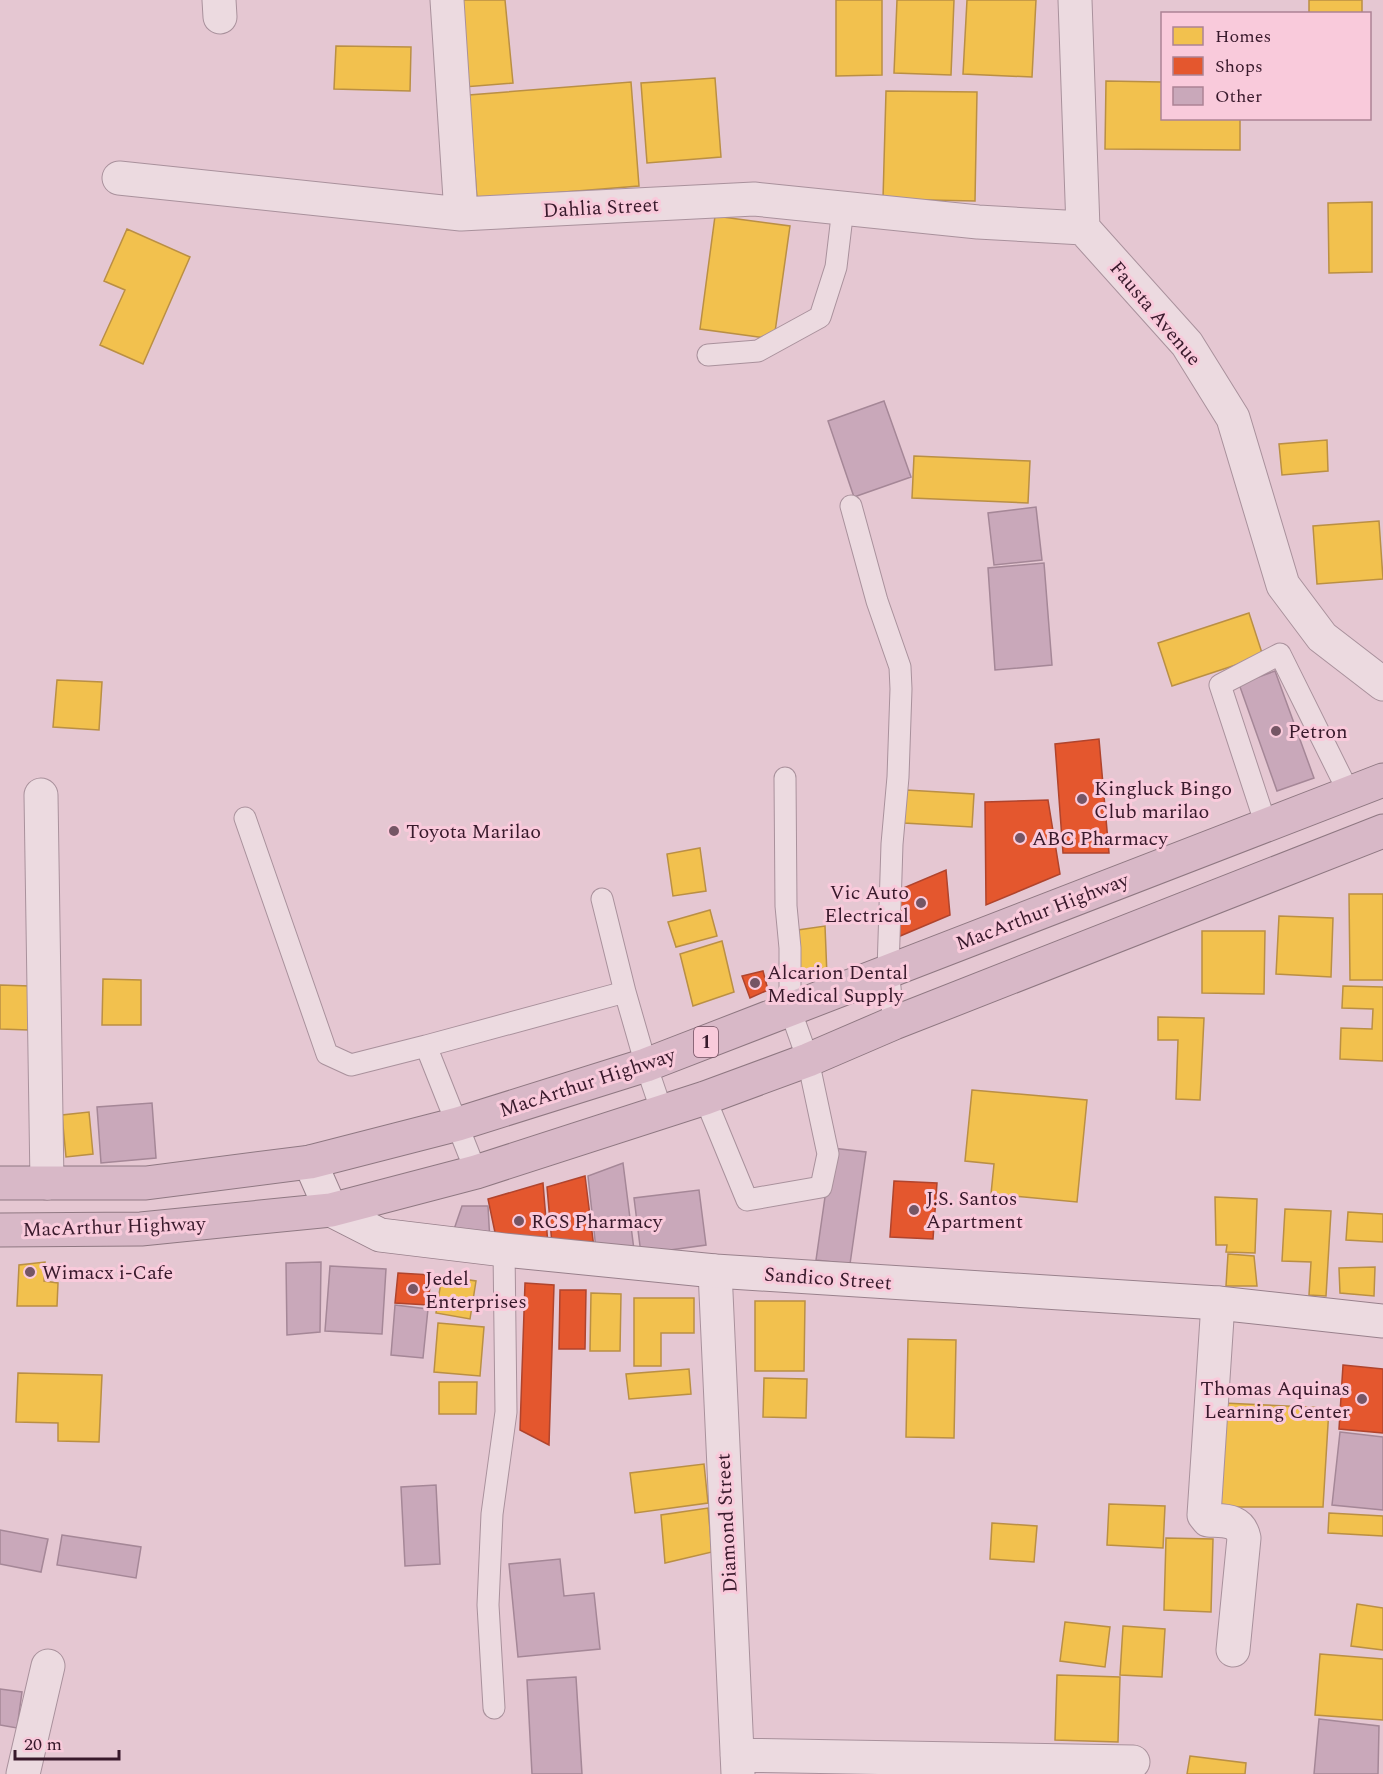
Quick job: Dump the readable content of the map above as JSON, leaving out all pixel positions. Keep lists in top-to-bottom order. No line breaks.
{"streets":{"highway":["MacArthur Highway","1"],"street":["Dahlia Street","Fausta Avenue","Sandico Street","Diamond Street"]},"crossings":[["Dahlia Street","Fausta Avenue"],["MacArthur Highway","Sandico Street"],["Sandico Street","Diamond Street"]],"places":["Petron","Kingluck Bingo Club marilao","Toyota Marilao","ABC Pharmacy","Vic Auto Electrical","Alcarion Dental Medical Supply","J.S. Santos Apartment","RCS Pharmacy","Wimacx i-Cafe","Jedel Enterprises","Thomas Aquinas Learning Center"],"legend":["Homes","Shops","Other"],"scale_bar":"20 m"}
